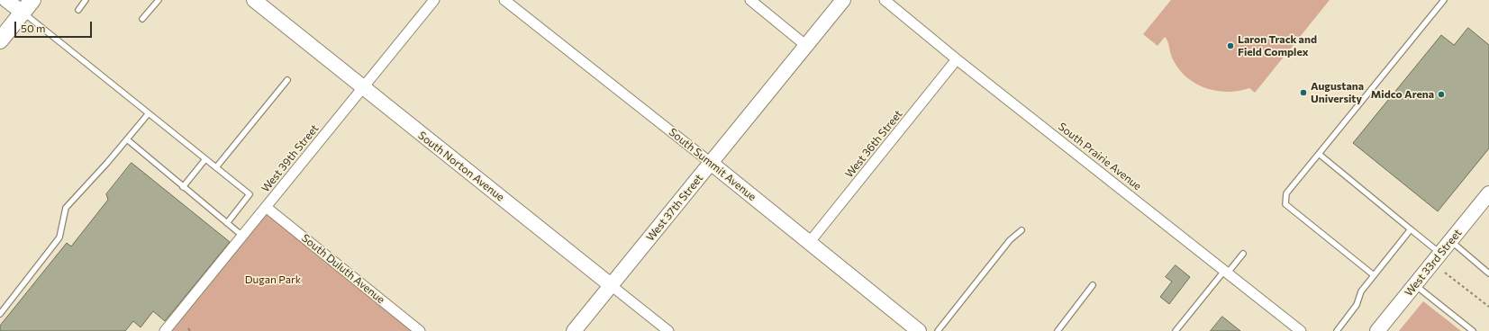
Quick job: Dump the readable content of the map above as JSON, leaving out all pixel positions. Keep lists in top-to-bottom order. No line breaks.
{"streets":{"street":["West 36th Street","South Prairie Avenue","West 39th Street","South Summit Avenue","South Norton Avenue","West 37th Street","West 33rd Street","South Duluth Avenue"]},"crossings":[["West 36th Street","South Prairie Avenue"],["West 36th Street","South Summit Avenue"],["West 39th Street","South Norton Avenue"],["West 39th Street","South Duluth Avenue"],["South Summit Avenue","West 37th Street"],["South Norton Avenue","West 37th Street"]],"parks":["Dugan Park"],"places":["Laron Track and Field Complex","Augustana University","Midco Arena"],"scale_bar":"50 m"}
